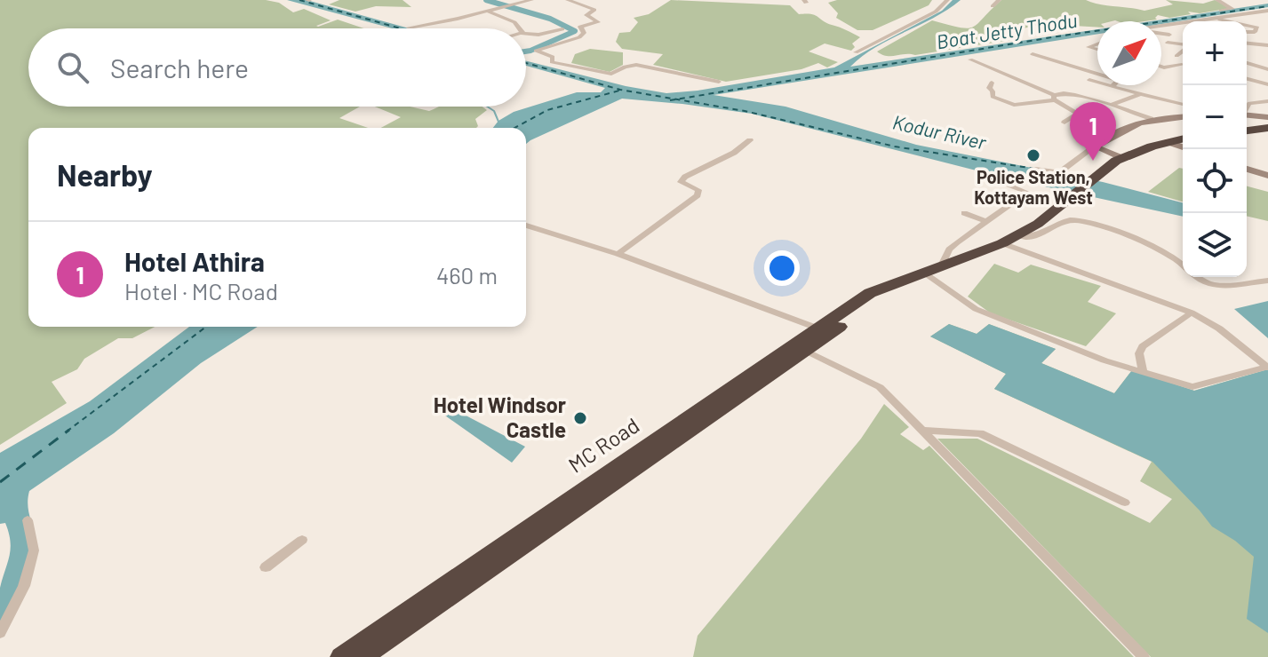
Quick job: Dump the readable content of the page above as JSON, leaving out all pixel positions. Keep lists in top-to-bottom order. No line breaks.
{"streets":{"highway":["MC Road"]},"water":["Boat Jetty Thodu","Kodur River"],"places":["Police Station, Kottayam West","Hotel Windsor Castle"],"north":"top right","page":{"map_buttons":["+","−"],"search":"Search here","pins":"1","heading":"Nearby","list":[{"mark":"1","name":"Hotel Athira","note":"Hotel · MC Road","value":"460 m"}]}}
